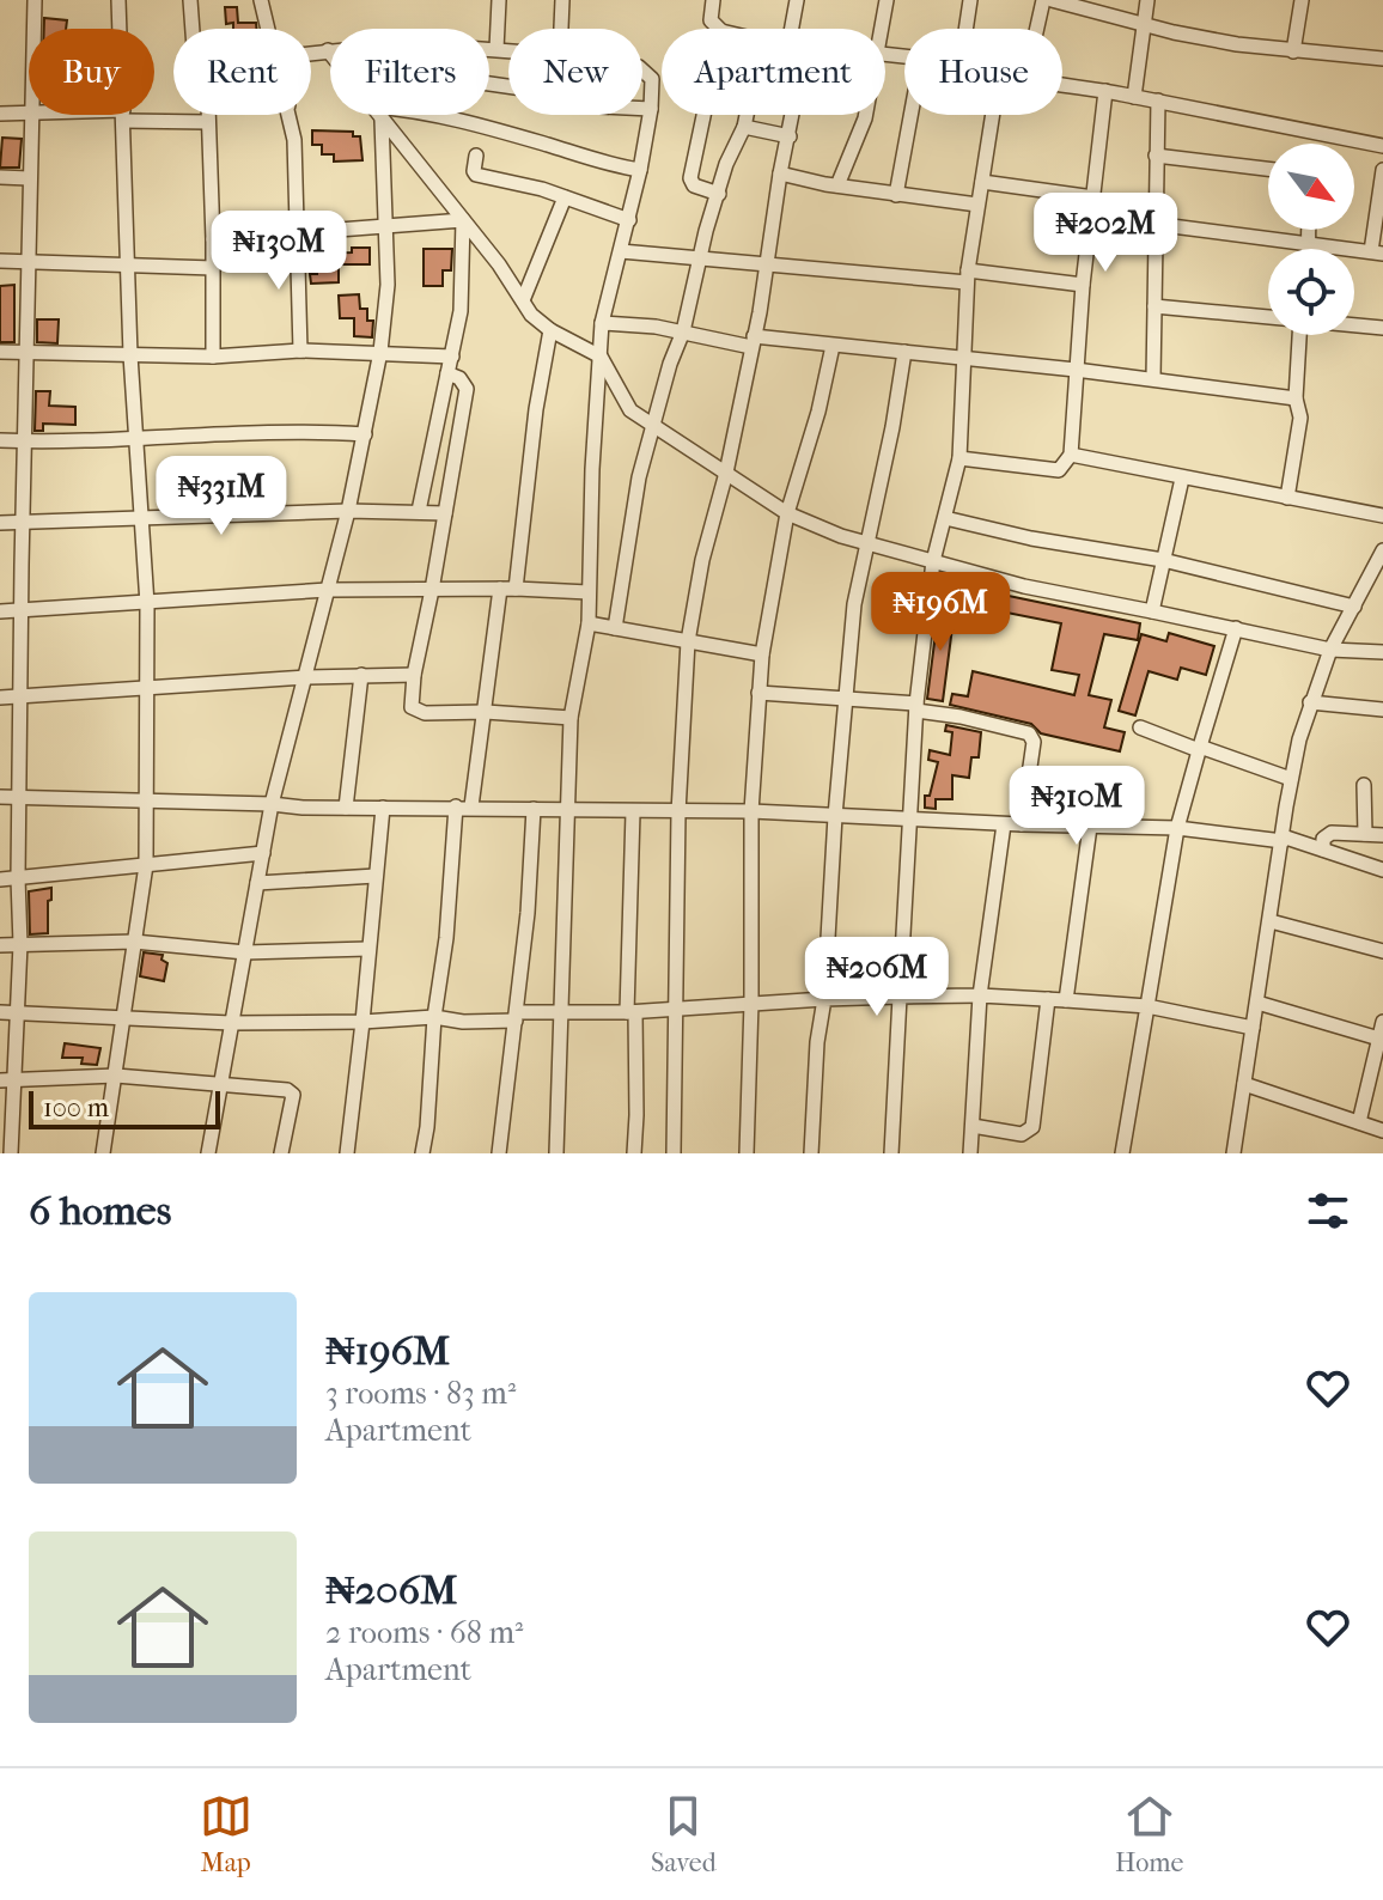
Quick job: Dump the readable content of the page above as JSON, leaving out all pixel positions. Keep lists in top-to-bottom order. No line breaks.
{"scale_bar":"100 m","north":"bottom right","page":{"chip":["Buy","Rent","Filters","New","Apartment","House"],"price":["₦202M","₦130M","₦331M","₦196M","₦310M","₦206M"],"scale":"100 m","heading":"6 homes","list":[{"name":"₦196M","note":"3 rooms · 83 m² · Apartment"},{"name":"₦206M","note":"2 rooms · 68 m² · Apartment"}],"tabs":["Map","Saved","Home"]}}
